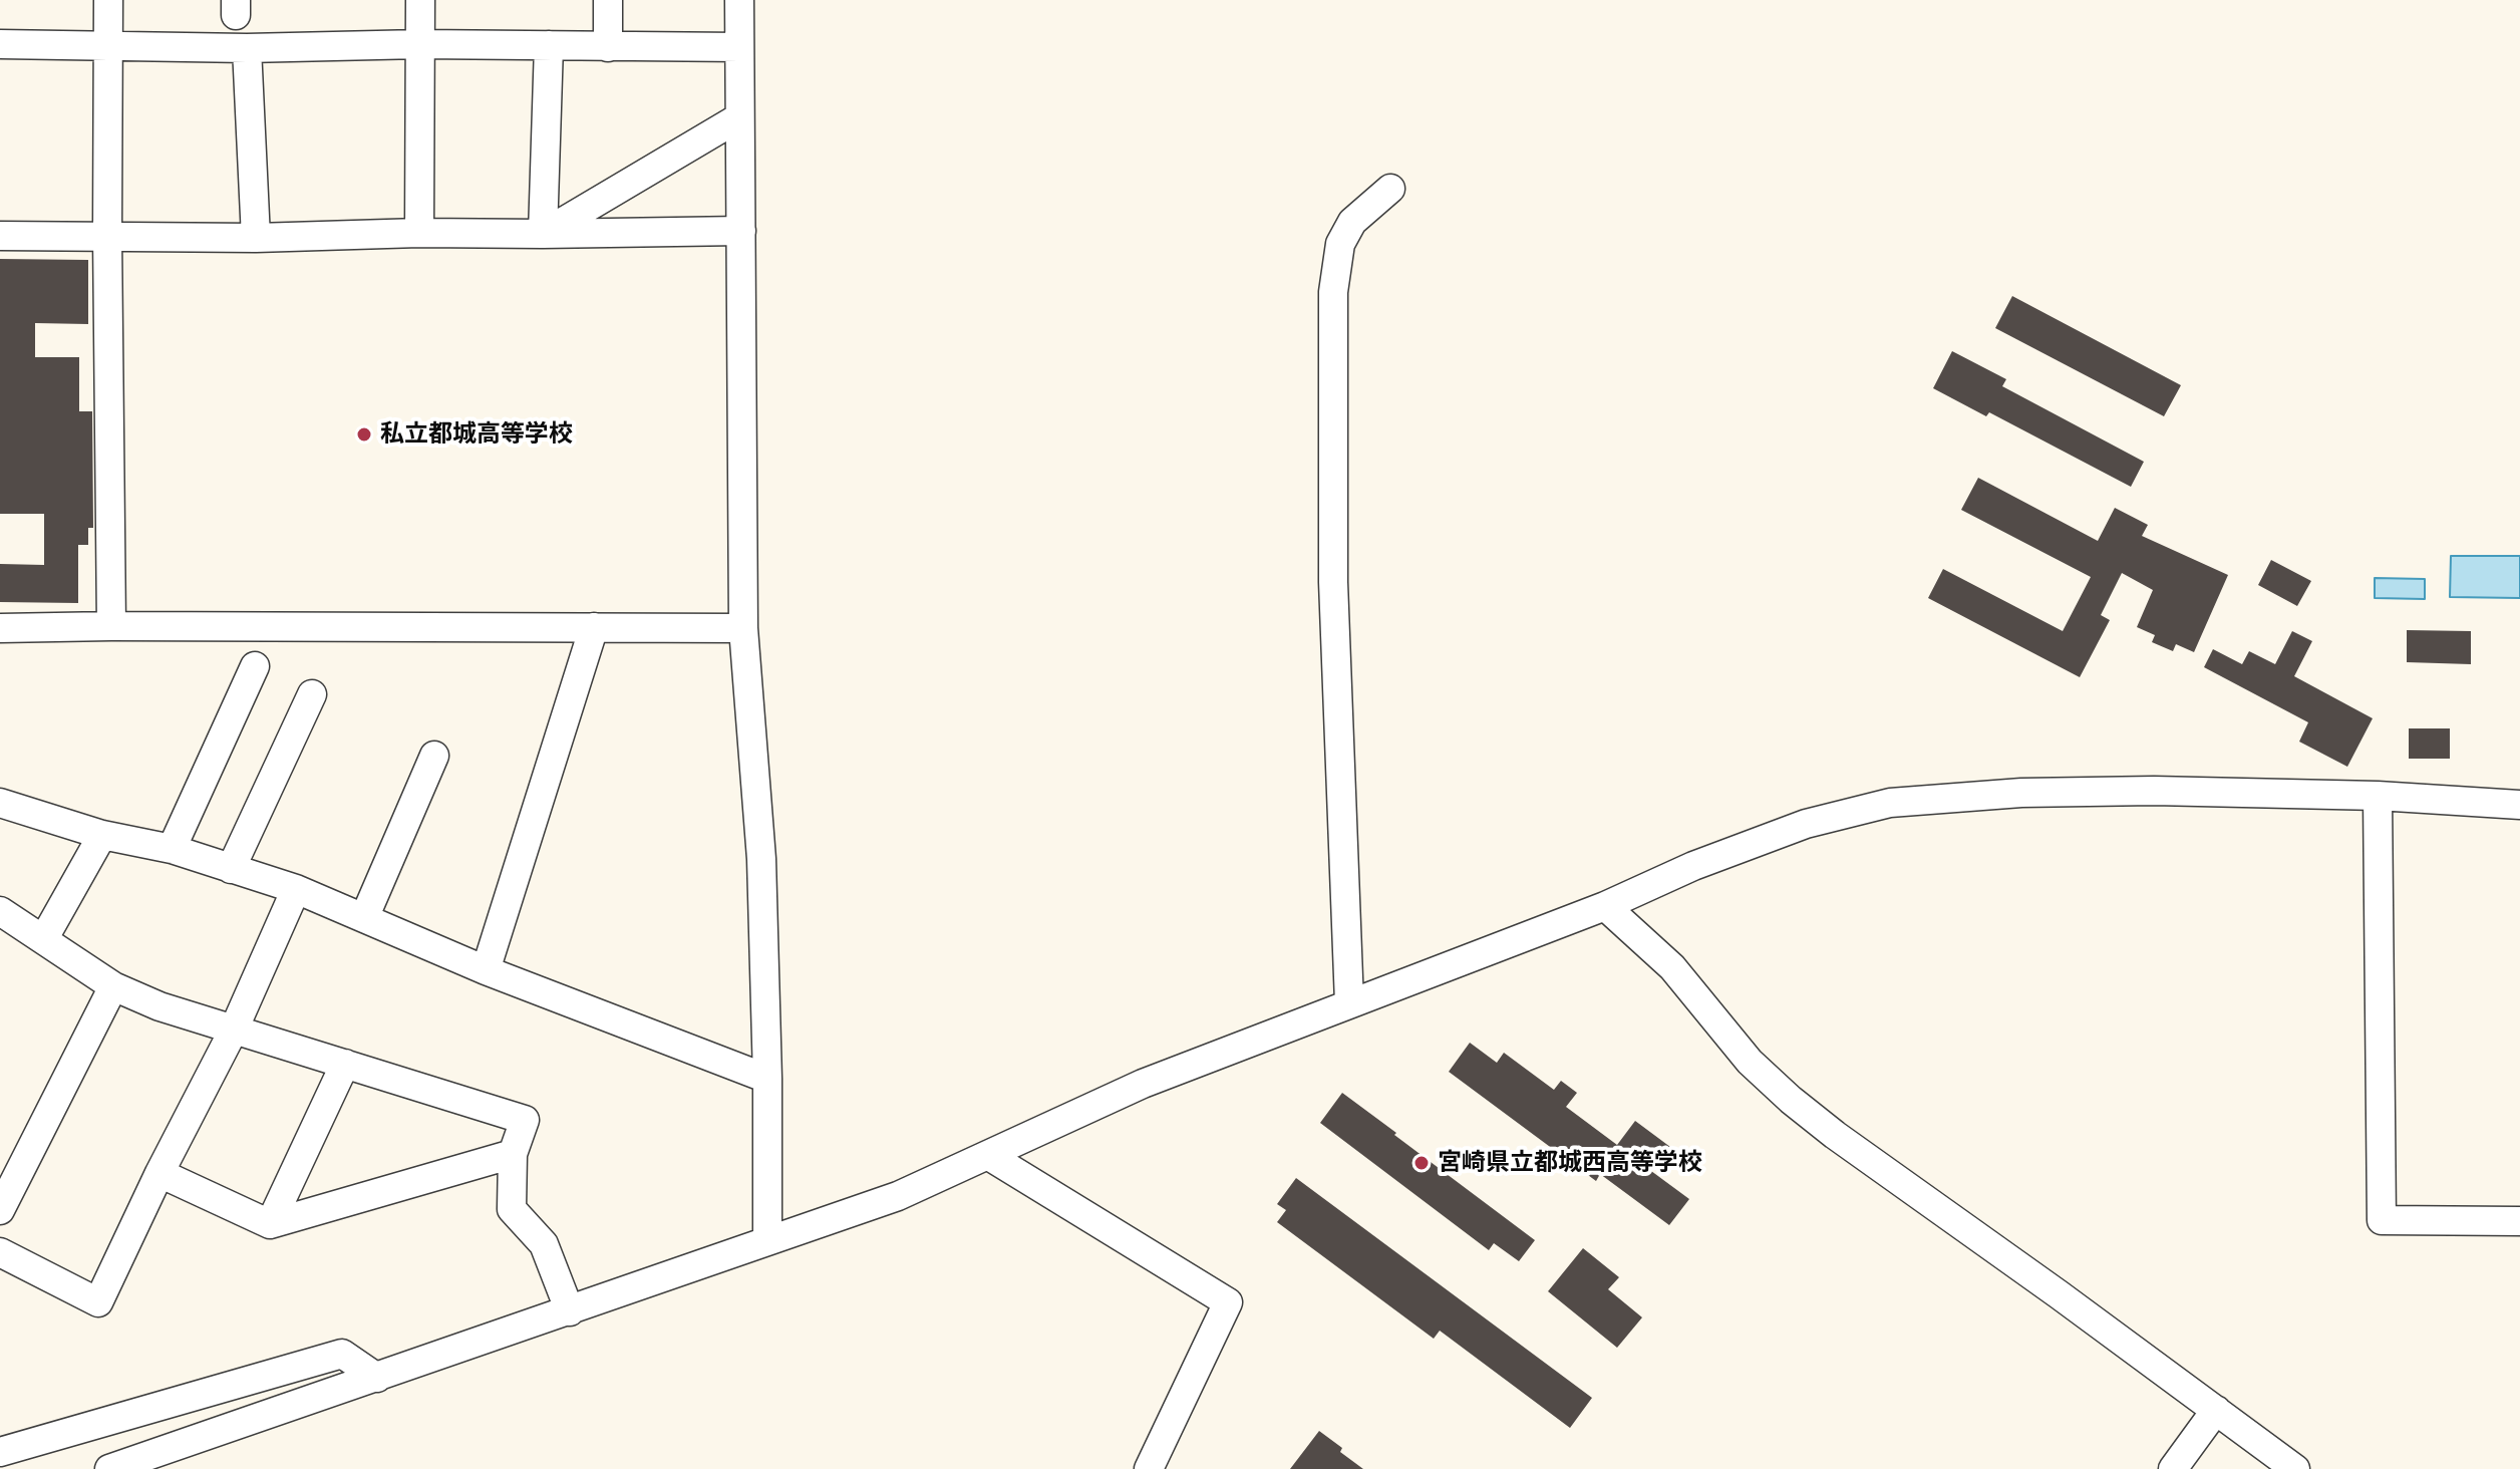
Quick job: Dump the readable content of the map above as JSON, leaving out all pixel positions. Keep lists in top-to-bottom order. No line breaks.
{"places":["私立都城高等学校","宮崎県立都城西高等学校"]}
